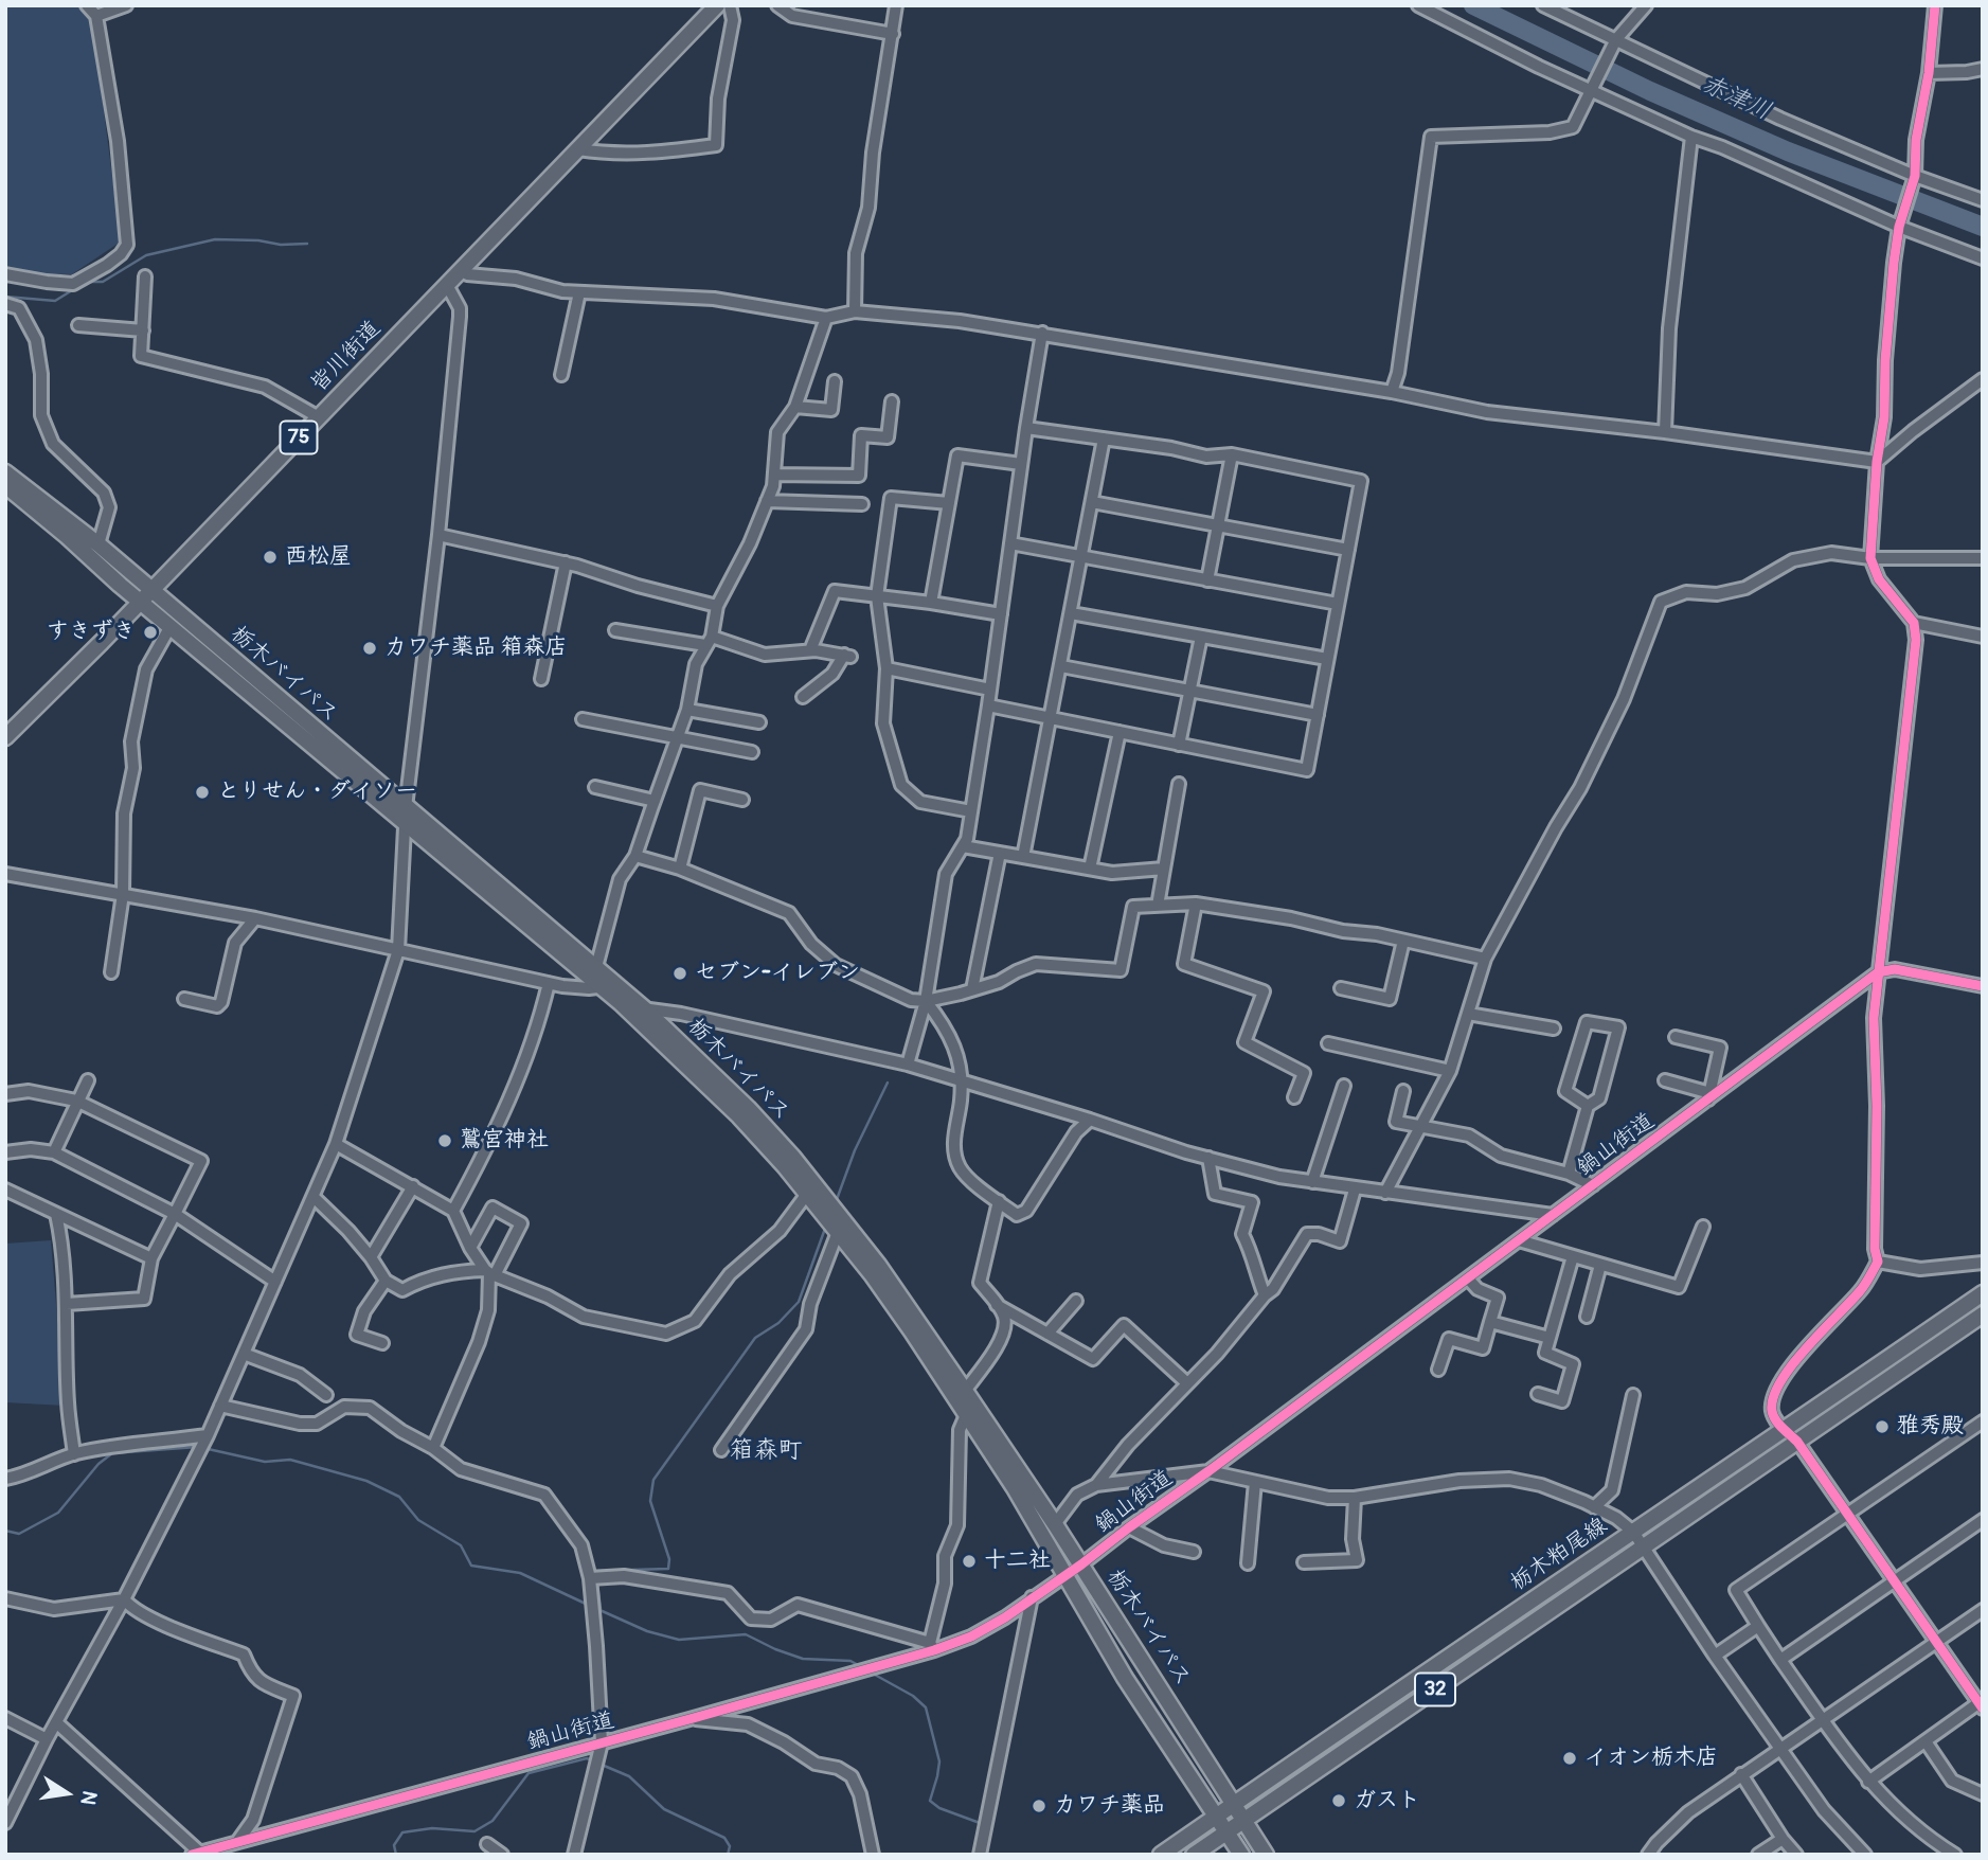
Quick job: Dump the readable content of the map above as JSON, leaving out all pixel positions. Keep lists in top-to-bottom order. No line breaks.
{"streets":{"main road":["皆川街道","75","栃木バイパス","栃木粕尾線","32"],"street":["鍋山街道"]},"crossings":[["皆川街道","栃木バイパス"],["栃木バイパス","鍋山街道"],["栃木バイパス","栃木粕尾線"]],"districts":["箱森町"],"water":["赤津川"],"places":["西松屋","すきずき","カワチ薬品 箱森店","とりせん・ダイソー","セブン-イレブン","鷲宮神社","雅秀殿","十二社","イオン栃木店","ガスト","カワチ薬品"],"north":"right"}
